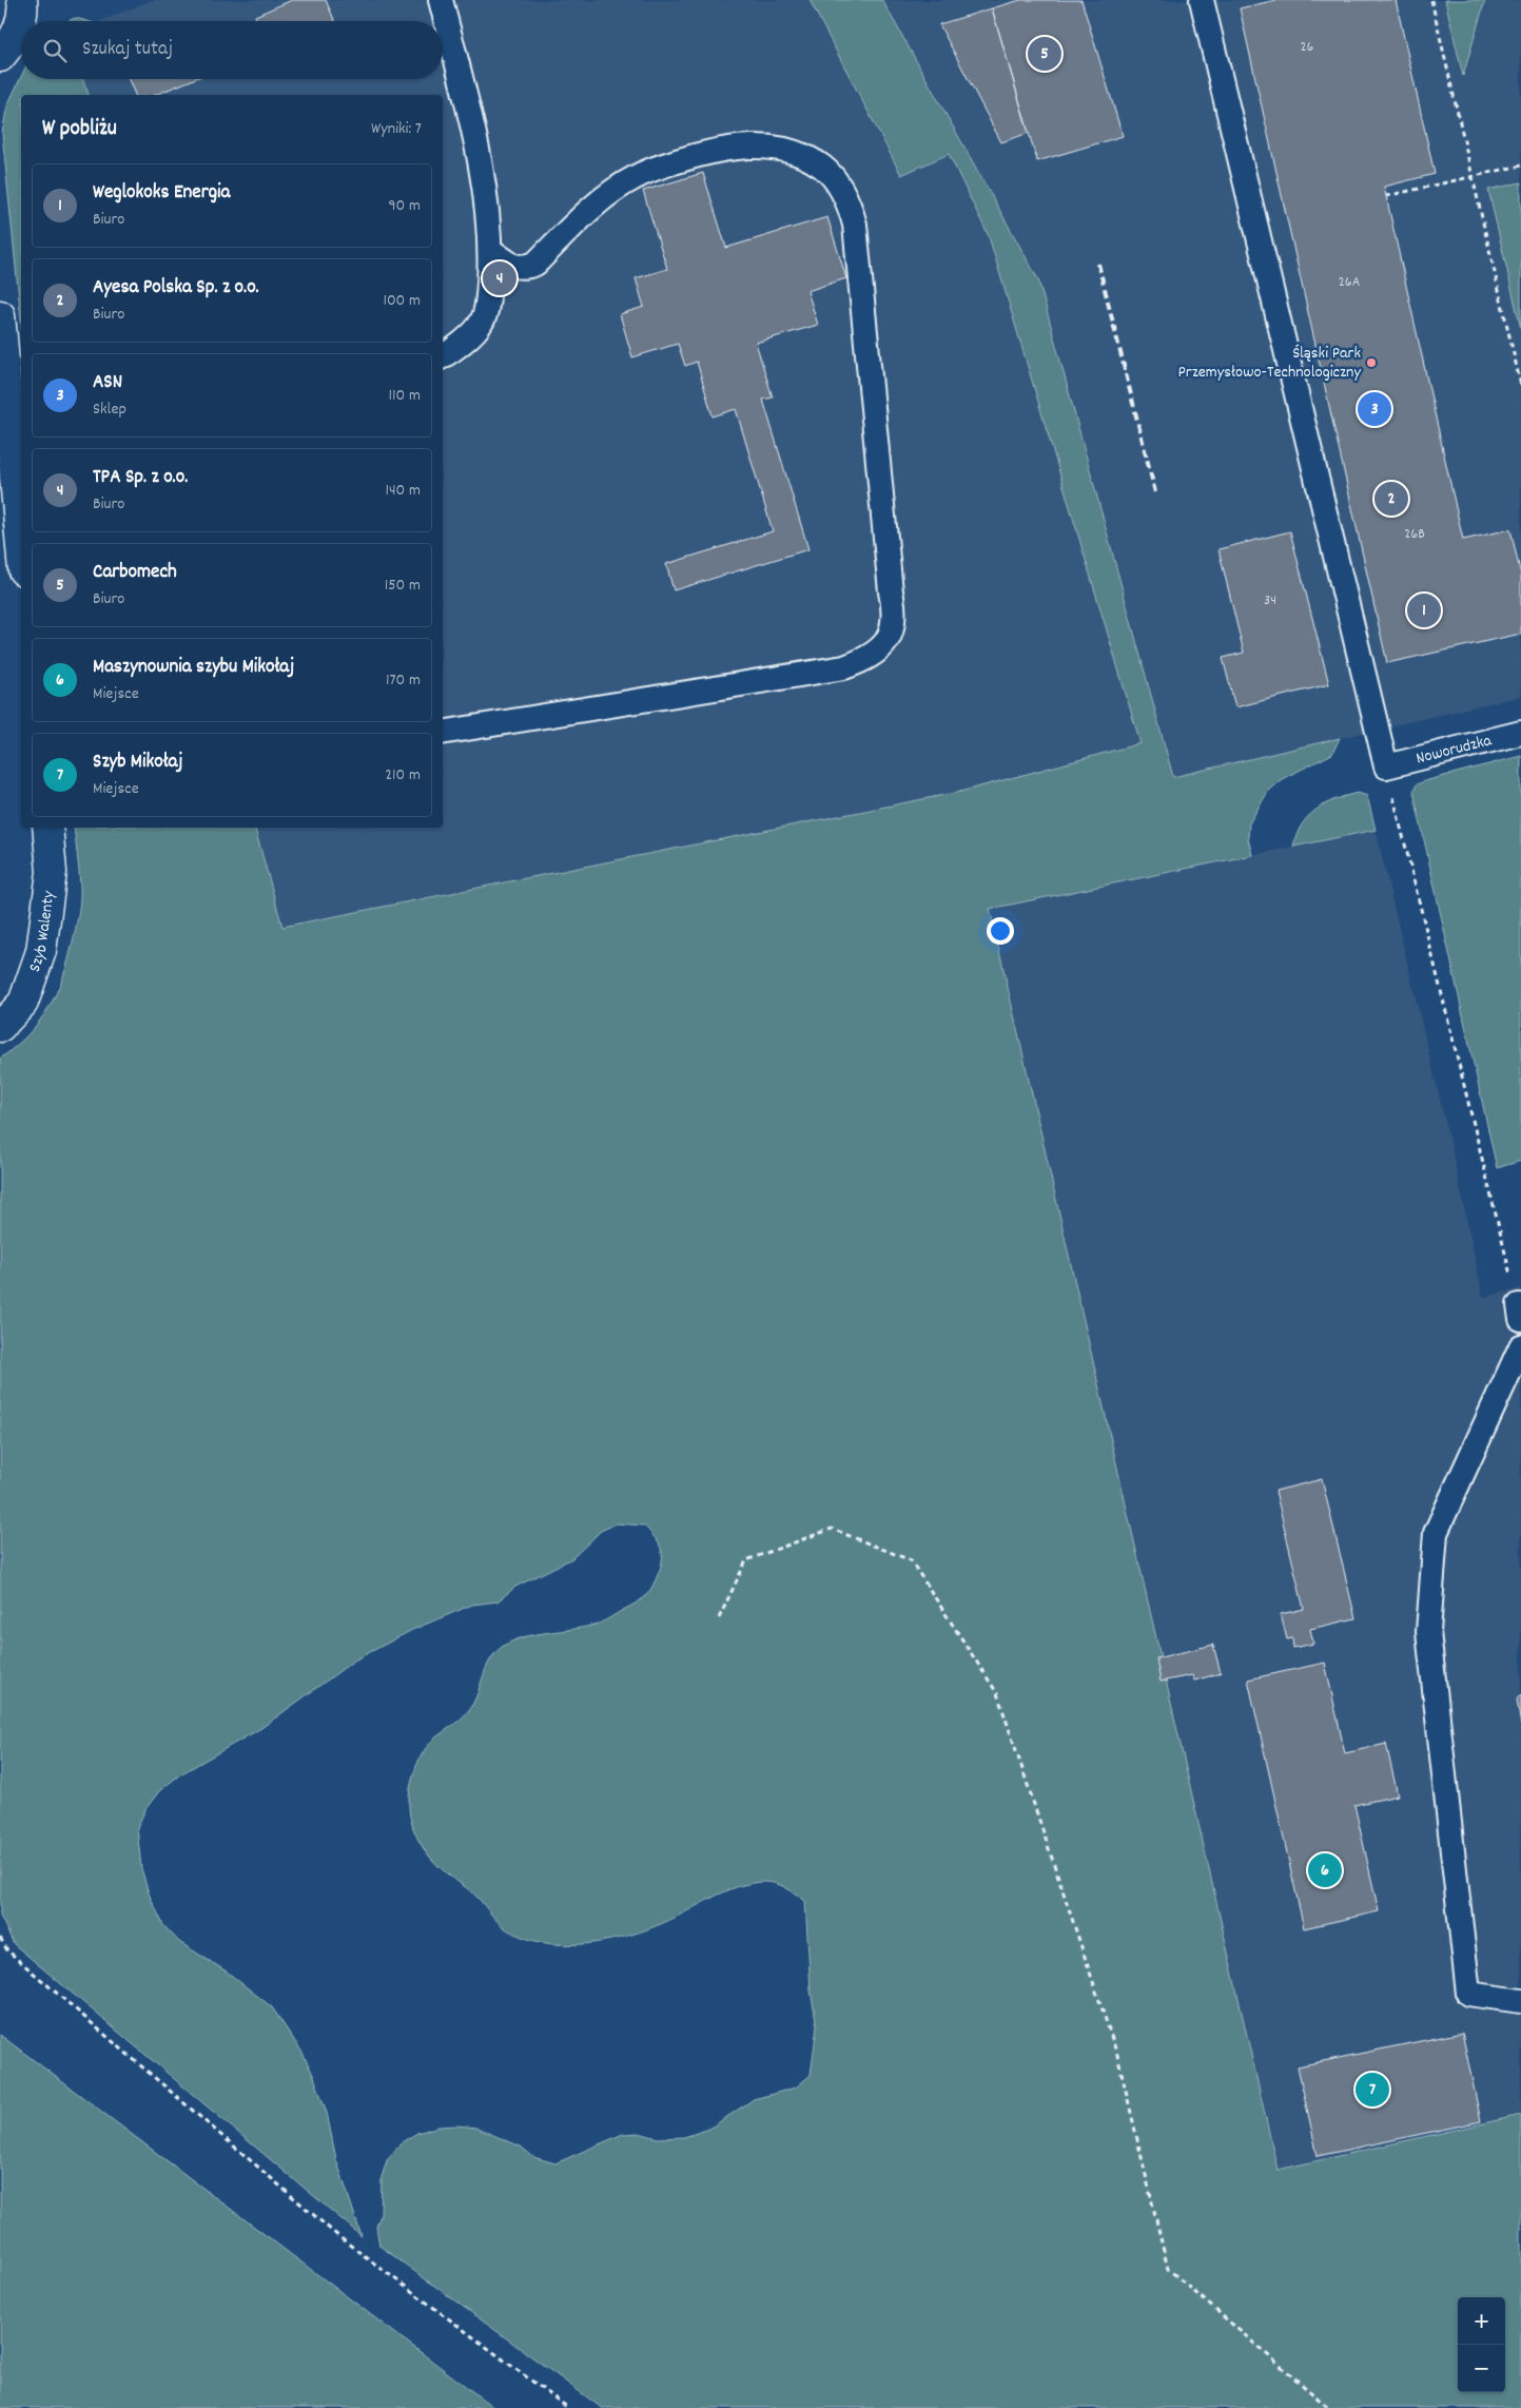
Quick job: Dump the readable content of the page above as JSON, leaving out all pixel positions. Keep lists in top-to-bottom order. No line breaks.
{"streets":{"street":["Szyb Walenty"],"lane":["Noworudzka"]},"places":["Śląski Park Przemysłowo-Technologiczny"],"house_numbers":["26","26A","26B","34"],"page":{"search":"Szukaj tutaj","pins":["5","4","3","2","1","6","7"],"heading":["W pobliżu","Wyniki: 7"],"list":[{"mark":"1","name":"Weglokoks Energia","note":"Biuro","value":"90 m"},{"mark":"2","name":"Ayesa Polska Sp. z o.o.","note":"Biuro","value":"100 m"},{"mark":"3","name":"ASN","note":"Sklep","value":"110 m"},{"mark":"4","name":"TPA Sp. z o.o.","note":"Biuro","value":"140 m"},{"mark":"5","name":"Carbomech","note":"Biuro","value":"150 m"},{"mark":"6","name":"Maszynownia szybu Mikołaj","note":"Miejsce","value":"170 m"},{"mark":"7","name":"Szyb Mikołaj","note":"Miejsce","value":"210 m"}],"map_buttons":["+","−"]}}
